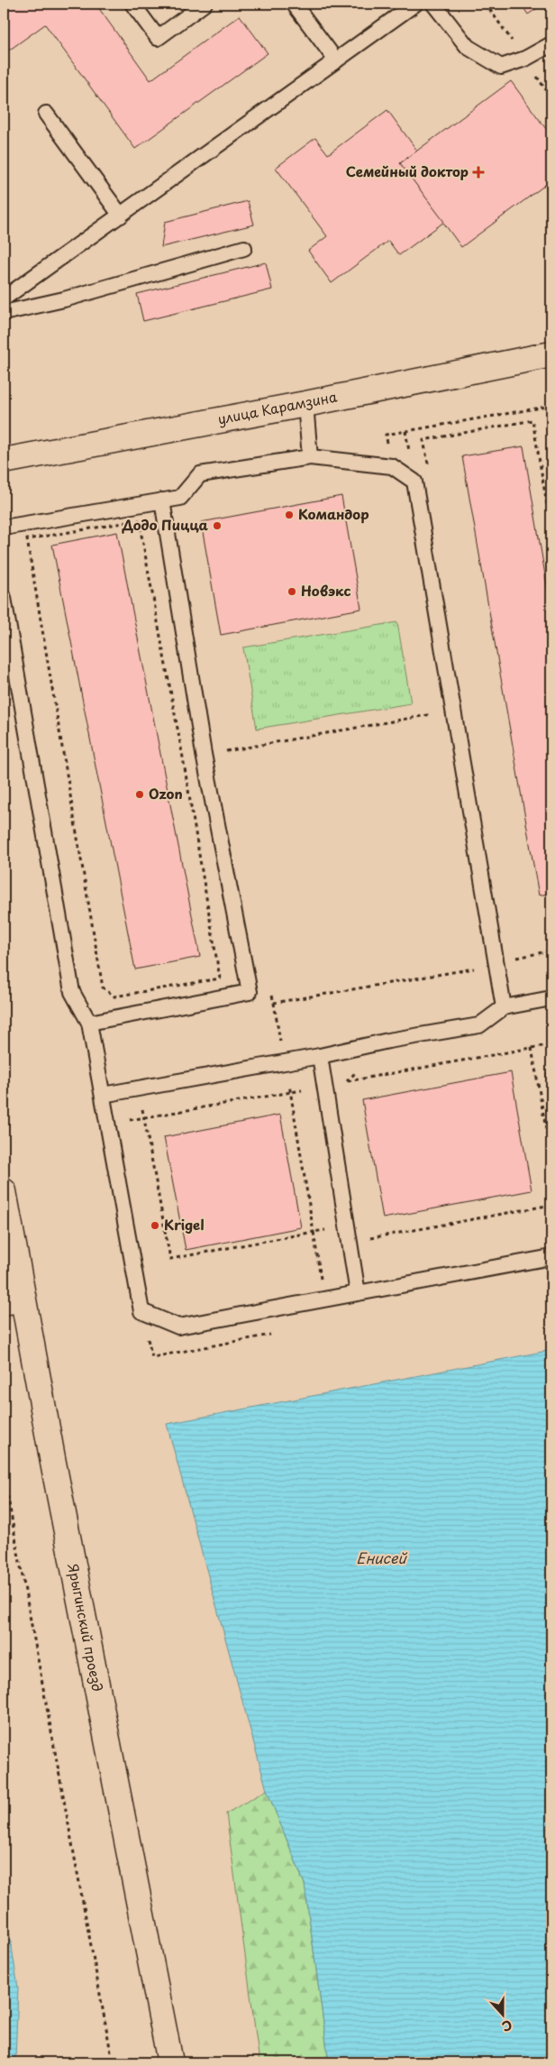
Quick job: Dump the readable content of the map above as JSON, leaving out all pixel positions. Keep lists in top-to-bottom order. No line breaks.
{"streets":{"main road":["улица Карамзина","Ярыгинский проезд"]},"water":["Енисей"],"places":{"health":["Семейный доктор"],"other":["Командор","Додо Пицца","Новэкс","Ozon","Krigel"]},"north":"bottom"}
